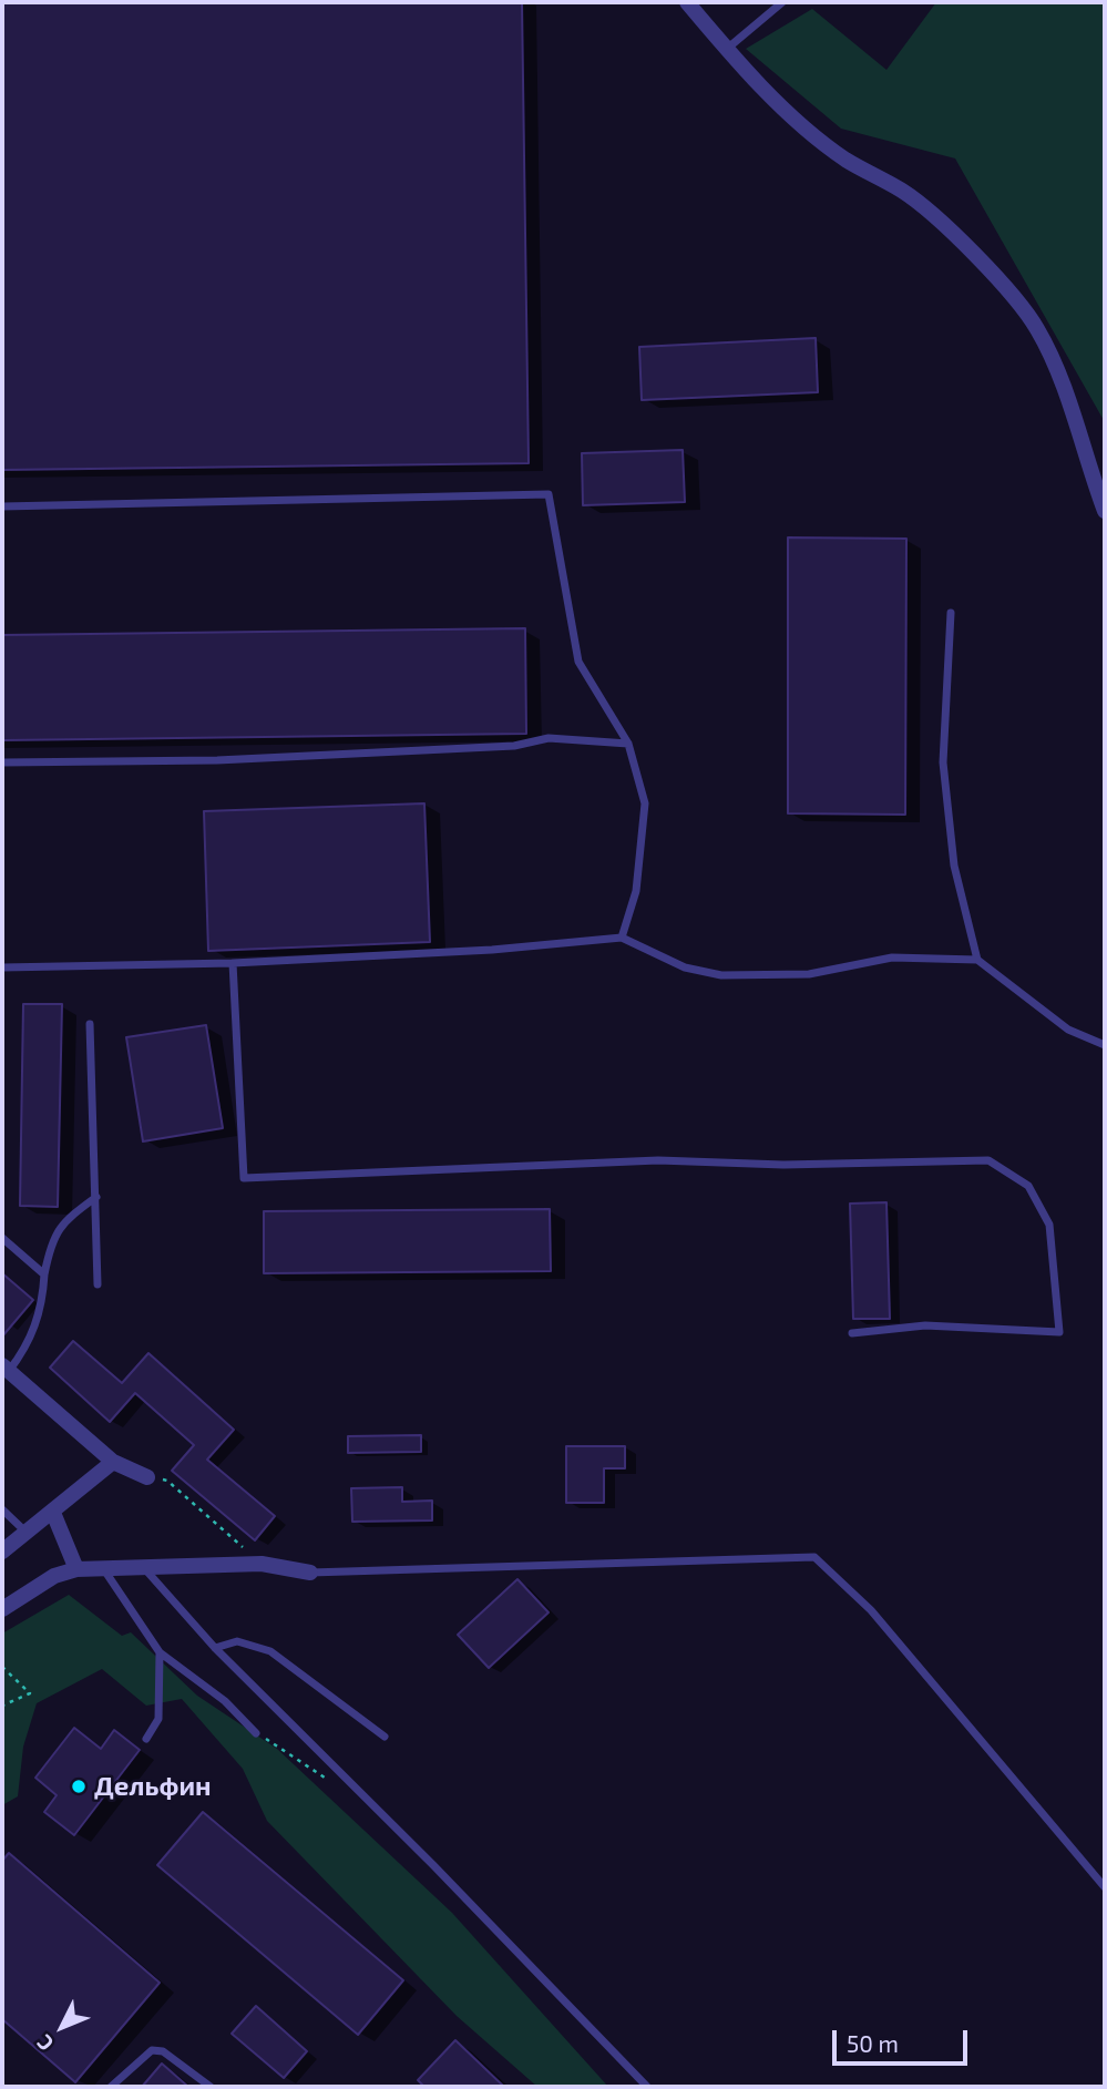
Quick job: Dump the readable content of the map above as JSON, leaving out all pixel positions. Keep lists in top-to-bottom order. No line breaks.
{"places":["Дельфин"],"scale_bar":"50 m","north":"bottom left"}
